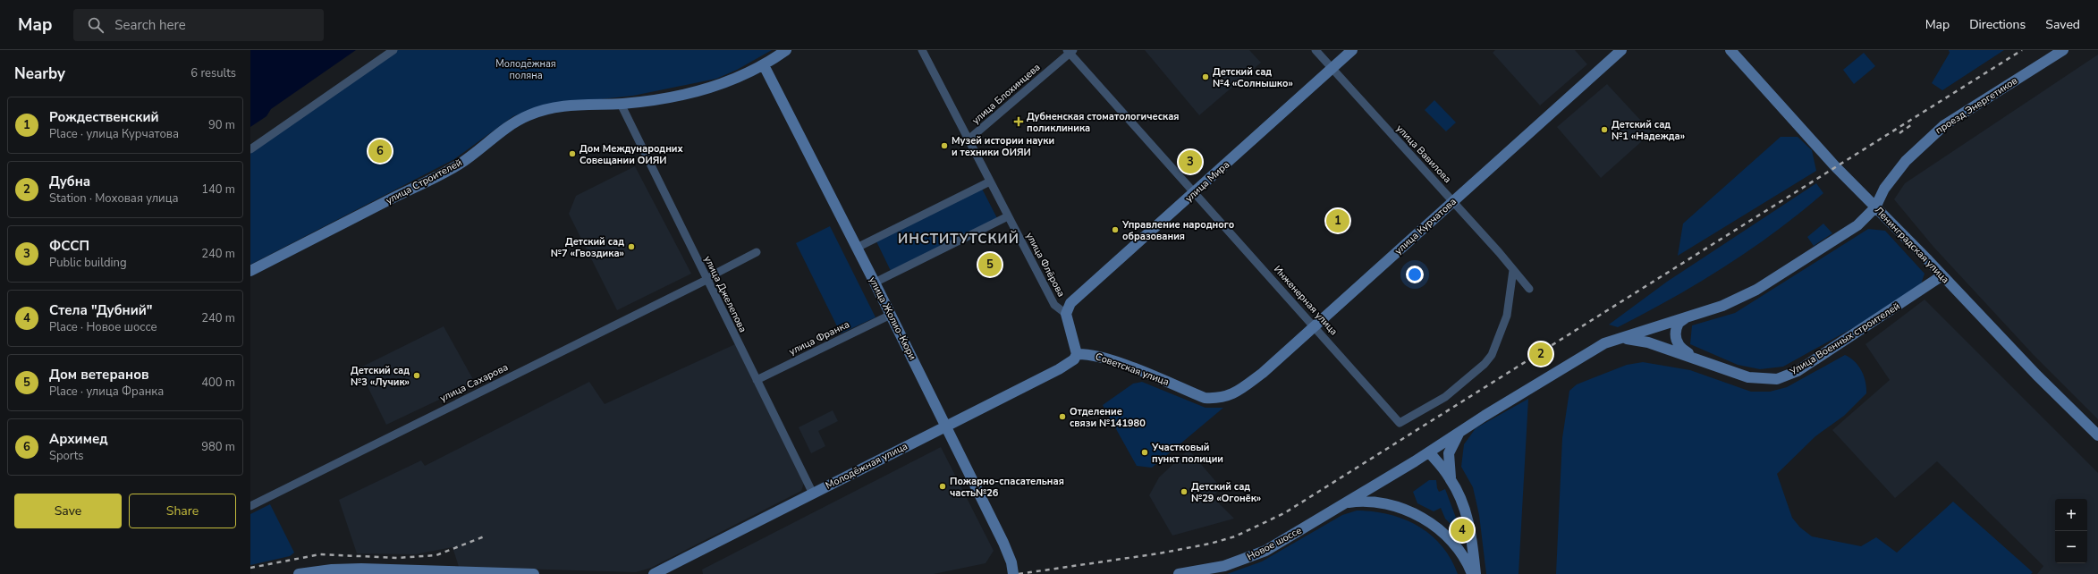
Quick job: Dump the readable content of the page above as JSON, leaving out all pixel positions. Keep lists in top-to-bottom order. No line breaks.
{"streets":{"main road":["проезд Энергетиков","улица Строителей","улица Мира","улица Курчатова","Ленинградская улица","улица Жолио-Кюри","Улица Военных строителей","Советская улица","Молодёжная улица","Новое шоссе"],"street":["улица Блохинцева","улица Вавилова","улица Флёрова","улица Джелепова","Инженерная улица","улица Франка","улица Сахарова"]},"crossings":[["улица Блохинцева","улица Флёрова"],["улица Блохинцева","Инженерная улица"],["проезд Энергетиков","Ленинградская улица"],["проезд Энергетиков","Новое шоссе"],["улица Вавилова","улица Мира"],["улица Вавилова","улица Курчатова"],["улица Вавилова","Инженерная улица"],["улица Строителей","улица Джелепова"],["улица Строителей","улица Жолио-Кюри"],["улица Мира","улица Флёрова"],["улица Мира","Инженерная улица"],["улица Курчатова","Инженерная улица"],["улица Курчатова","Советская улица"],["Ленинградская улица","Улица Военных строителей"],["улица Джелепова","улица Франка"],["улица Джелепова","улица Сахарова"],["улица Джелепова","Молодёжная улица"],["улица Жолио-Кюри","улица Франка"],["улица Жолио-Кюри","Молодёжная улица"],["Советская улица","Молодёжная улица"]],"districts":["ИНСТИТУТСКИЙ"],"parks":["Молодёжная поляна"],"places":{"other":["Детский сад №4 «Солнышко»","Детский сад №1 «Надежда»","Музей истории науки и техники ОИЯИ","Дом Международних Совещании ОИЯИ","Управление народного образования","Детский сад №7 «Гвоздика»","Детский сад №3 «Лучик»","Отделение связи №141980","Участковый пункт полиции","Пожарно-спасательная часть№26","Детский сад №29 «Огонёк»"],"health":["Дубненская стоматологическая поликлиника"]},"page":{"header":"Map","search":"Search here","nav":["Map","Directions","Saved"],"heading":["Nearby","6 results"],"list":[{"mark":"1","name":"Рождественский","note":"Place · улица Курчатова","value":"90 m"},{"mark":"2","name":"Дубна","note":"Station · Моховая улица","value":"140 m"},{"mark":"3","name":"ФССП","note":"Public building","value":"240 m"},{"mark":"4","name":"Стела \"Дубний\"","note":"Place · Новое шоссе","value":"240 m"},{"mark":"5","name":"Дом ветеранов","note":"Place · улица Франка","value":"400 m"},{"mark":"6","name":"Архимед","note":"Sports","value":"980 m"}],"pins":["6","3","1","5","2","4"],"buttons":["Save","Share"],"map_buttons":["+","−"]}}
